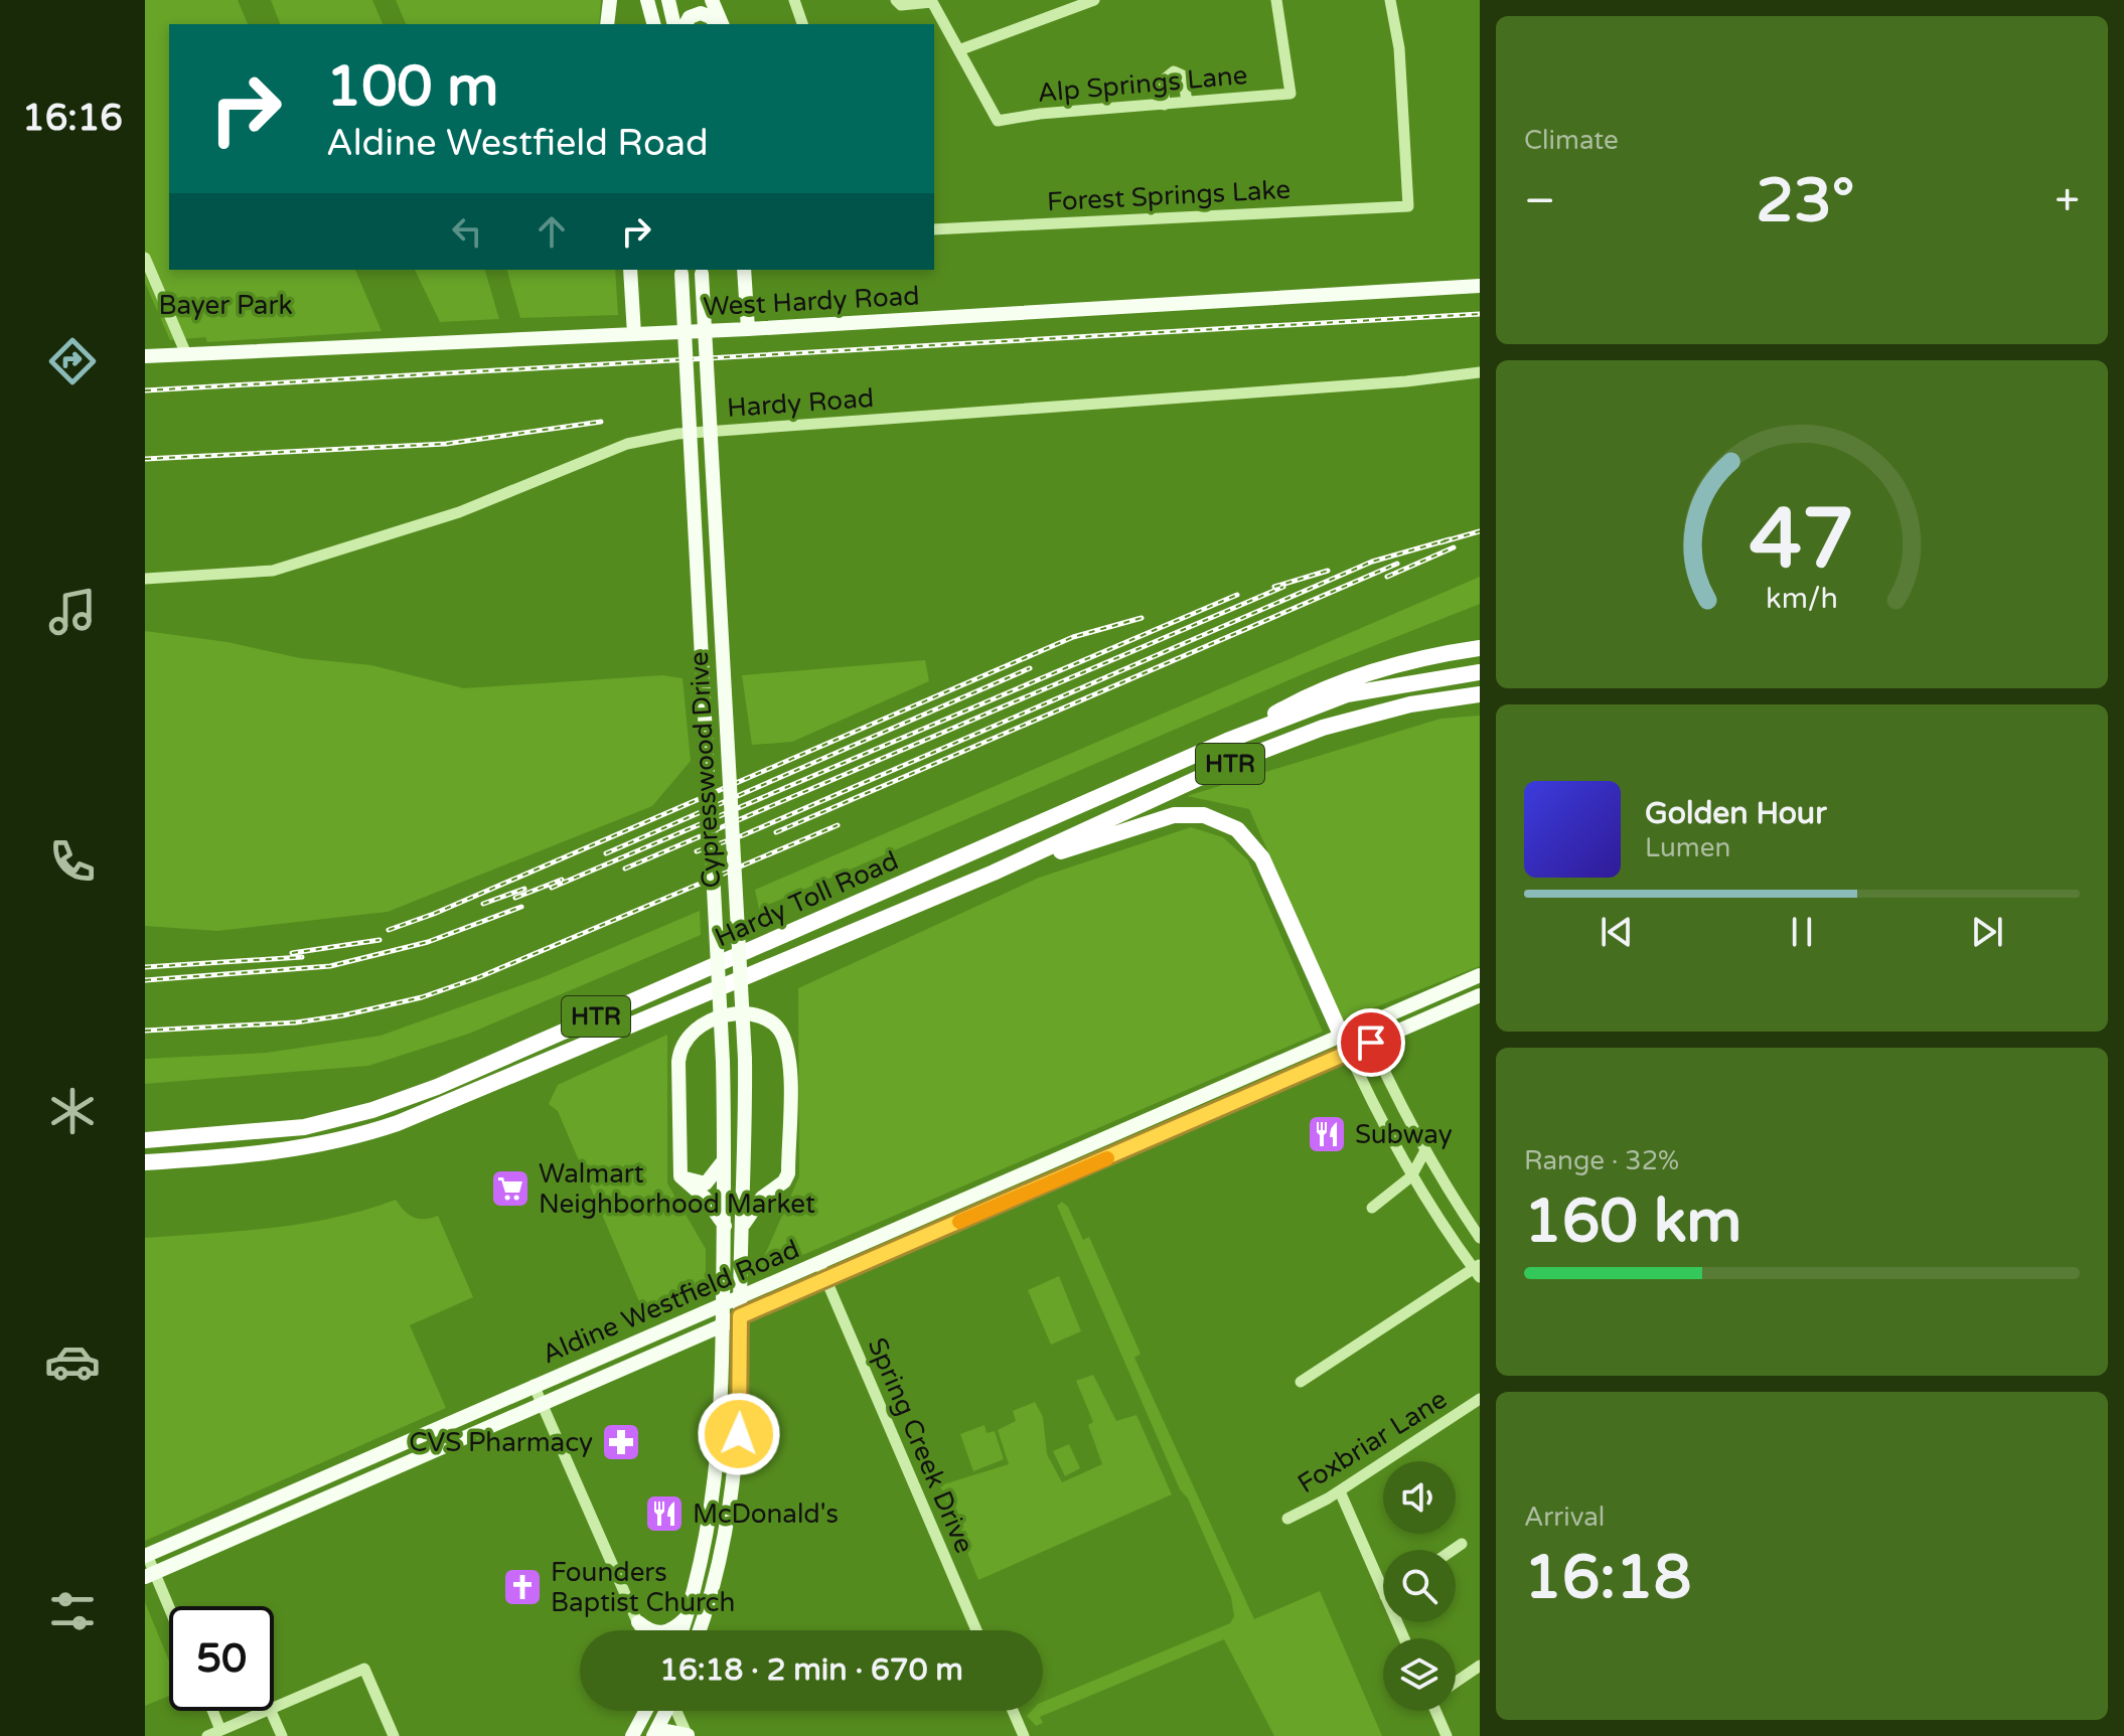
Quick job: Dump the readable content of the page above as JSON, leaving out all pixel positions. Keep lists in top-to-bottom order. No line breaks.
{"streets":{"highway":["HTR","Hardy Toll Road"],"main road":["West Hardy Road","Cypresswood Drive","Aldine Westfield Road"],"street":["Alp Springs Lane","Forest Springs Lake","Hardy Road","Foxbriar Lane","Spring Creek Drive"]},"crossings":[["Cypresswood Drive","Aldine Westfield Road"],["Aldine Westfield Road","Spring Creek Drive"]],"parks":["Bayer Park"],"places":{"restaurant":["Subway","McDonald's"],"supermarket":["Walmart Neighborhood Market"],"pharmacy":["CVS Pharmacy"],"church":["Founders Baptist Church"]},"page":{"tabs":"16:16","tile":["Climate",["Range · 32%","160 km"],["Arrival","16:18"]],"turn":["100 m","Aldine Westfield Road"],"heat":["−","23°","+"],"song":["Golden Hour","Lumen"],"limit":"50","trip":"16:18 · 2 min · 670 m","gauge":["47","km/h"]}}
